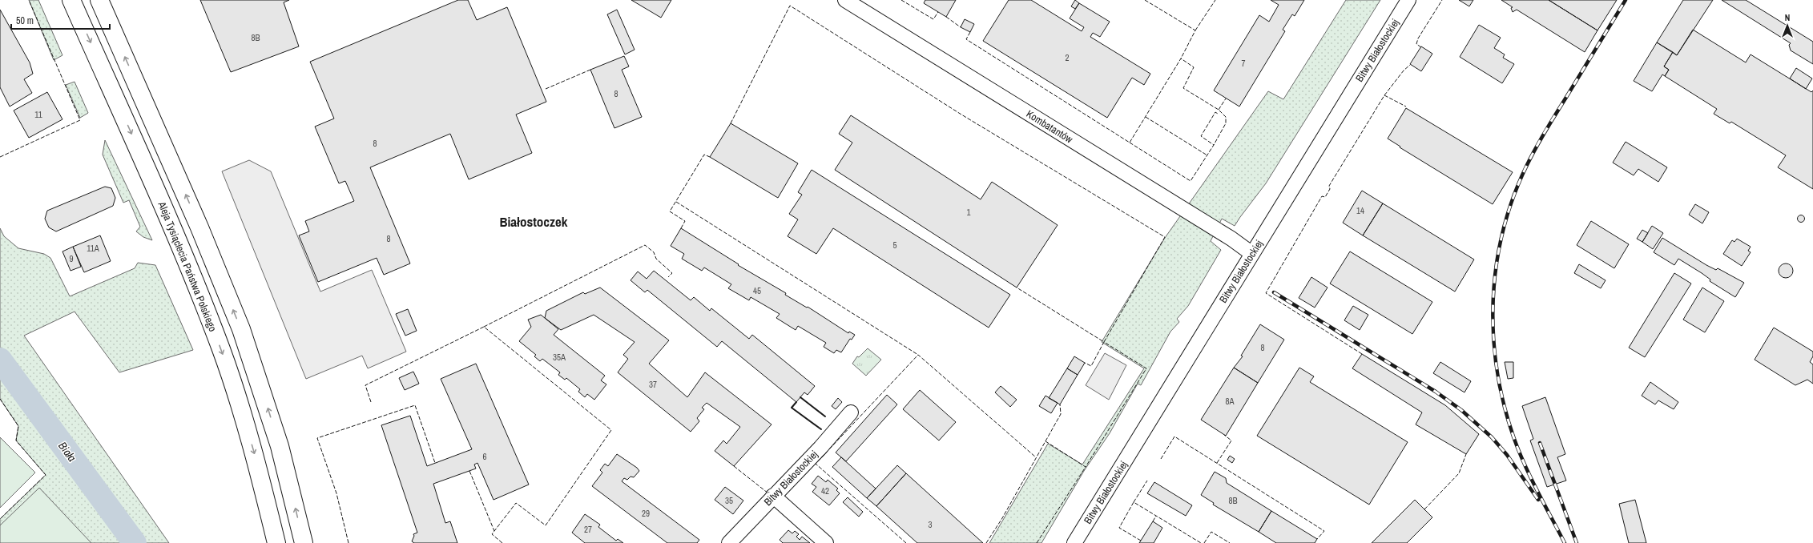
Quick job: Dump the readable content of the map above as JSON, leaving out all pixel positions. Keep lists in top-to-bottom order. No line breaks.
{"streets":{"main road":["Aleja Tysiąclecia Państwa Polskiego"],"street":["Bitwy Białostockiej","Kombatantów"]},"crossings":[["Bitwy Białostockiej","Kombatantów"]],"districts":["Białostoczek"],"water":["Biała"],"house_numbers":["8B","2","7","8","11","8","14","1","8","5","11A","9","45","8","35A","37","8A","6","42","35","8B","29","3","27"],"scale_bar":"50 m","north":"top"}
